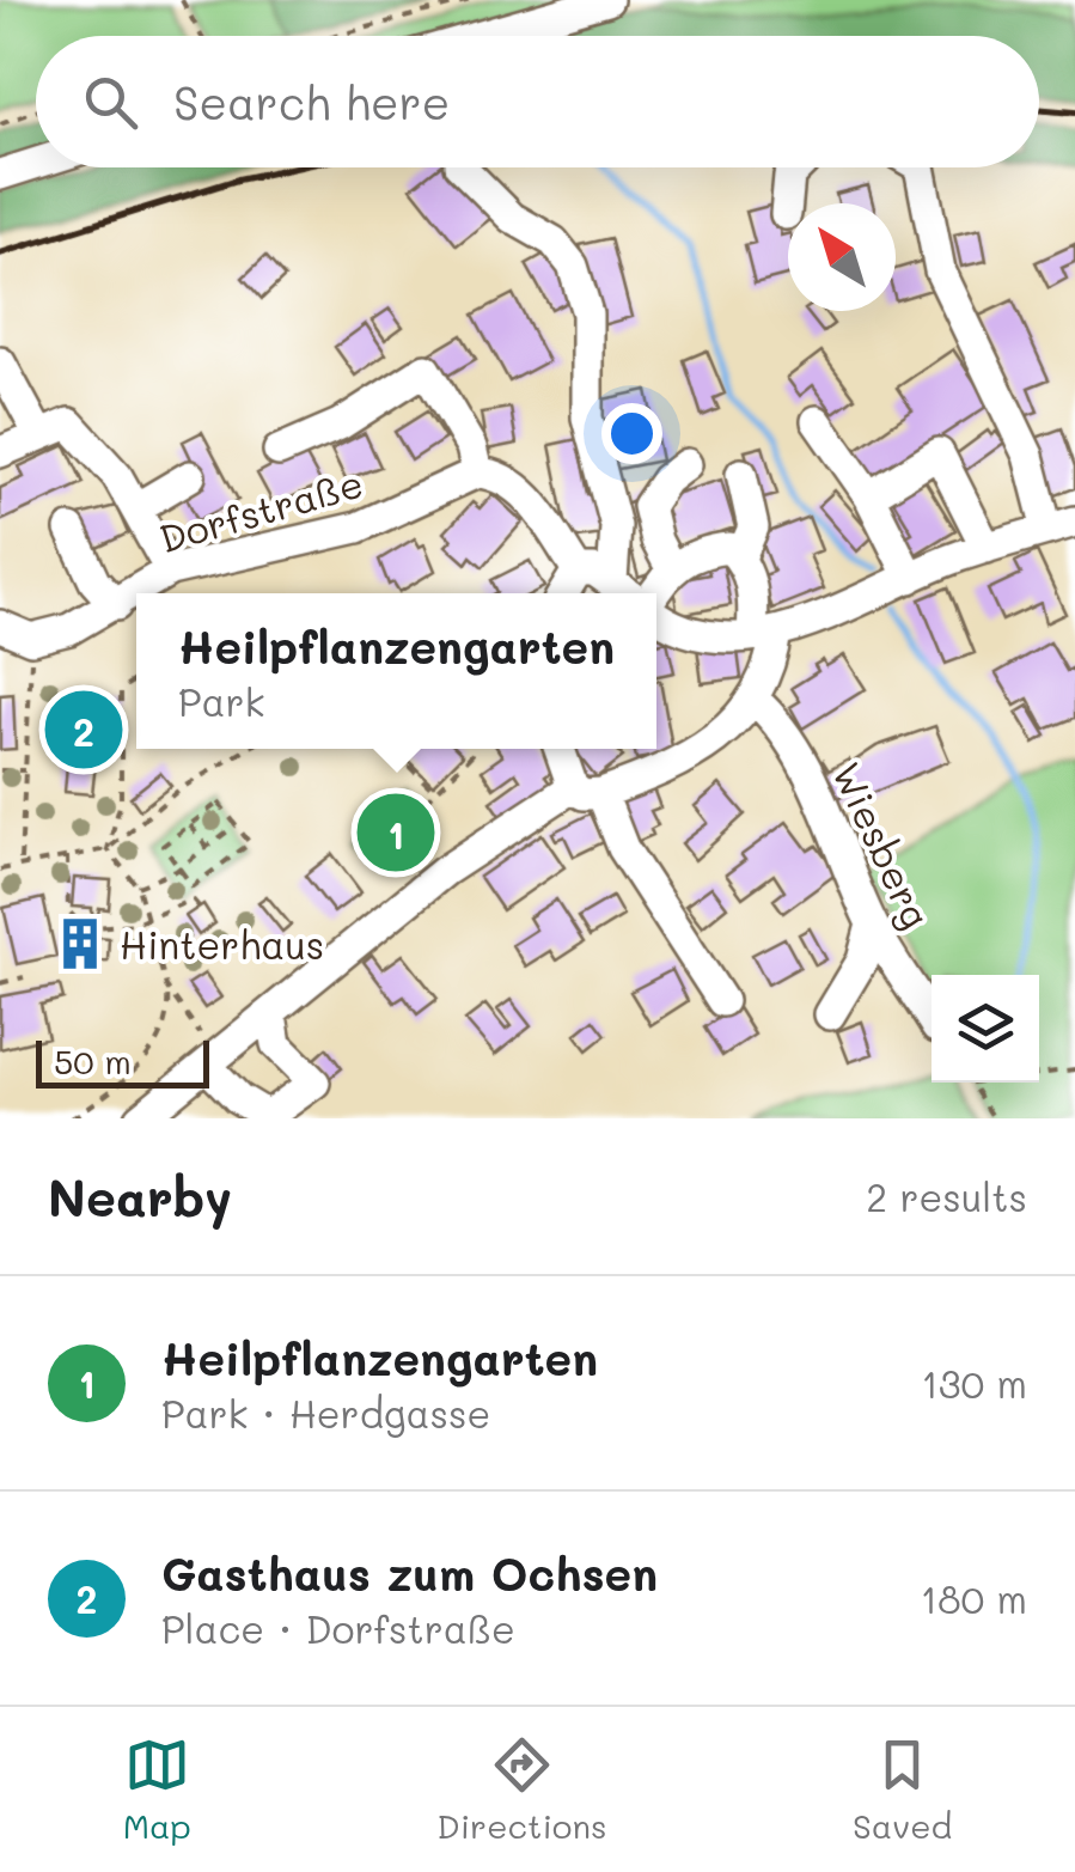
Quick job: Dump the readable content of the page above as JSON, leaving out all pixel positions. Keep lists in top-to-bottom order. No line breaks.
{"streets":{"street":["Dorfstraße","Wiesberg"]},"places":{"building":["Hinterhaus"]},"scale_bar":"50 m","north":"top left","page":{"search":"Search here","popup":["Heilpflanzengarten","Park"],"pins":["2","1"],"scale":"50 m","heading":["Nearby","2 results"],"list":[{"mark":"1","name":"Heilpflanzengarten","note":"Park · Herdgasse","value":"130 m"},{"mark":"2","name":"Gasthaus zum Ochsen","note":"Place · Dorfstraße","value":"180 m"}],"nav":["Map","Directions","Saved"]}}
